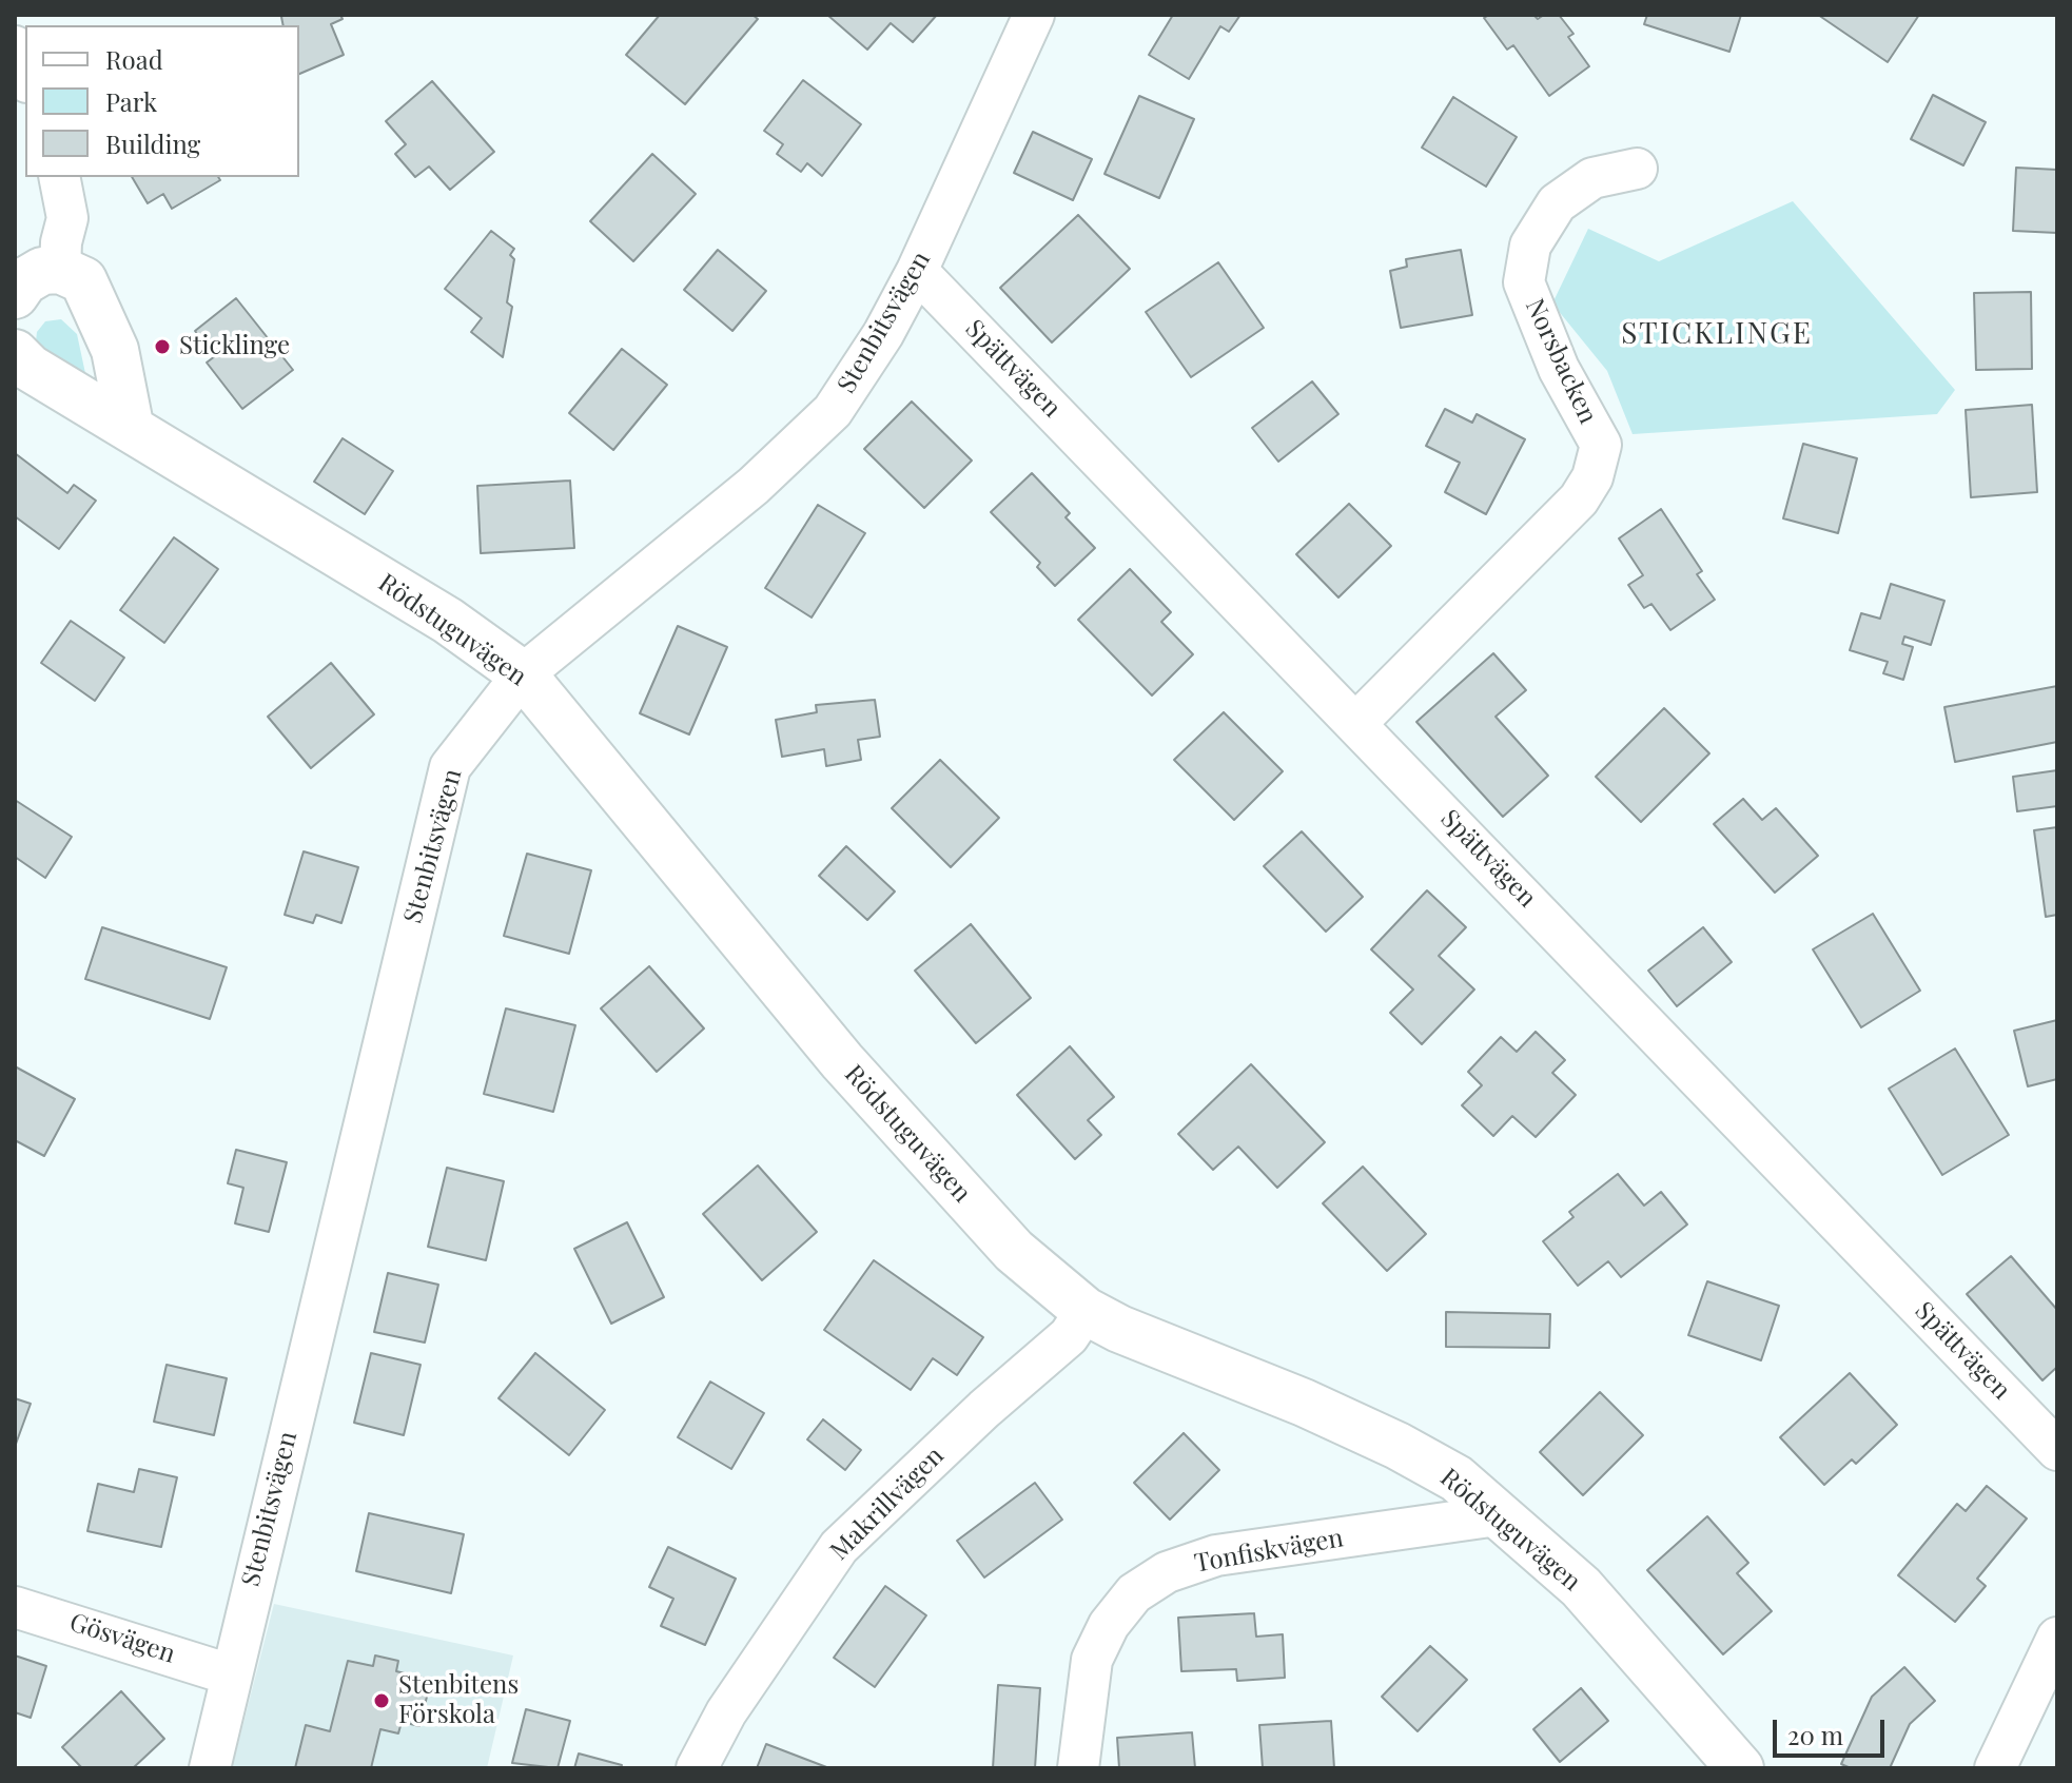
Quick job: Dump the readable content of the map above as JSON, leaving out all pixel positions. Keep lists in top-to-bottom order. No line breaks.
{"streets":{"street":["Stenbitsvägen","Norsbacken","Spättvägen","Rödstuguvägen","Makrillvägen","Tonfiskvägen","Gösvägen"]},"crossings":[["Stenbitsvägen","Spättvägen"],["Stenbitsvägen","Rödstuguvägen"],["Stenbitsvägen","Gösvägen"],["Norsbacken","Spättvägen"],["Rödstuguvägen","Makrillvägen"],["Rödstuguvägen","Tonfiskvägen"]],"districts":["STICKLINGE"],"places":["Sticklinge","Stenbitens Förskola"],"legend":["Road","Park","Building"],"scale_bar":"20 m"}
